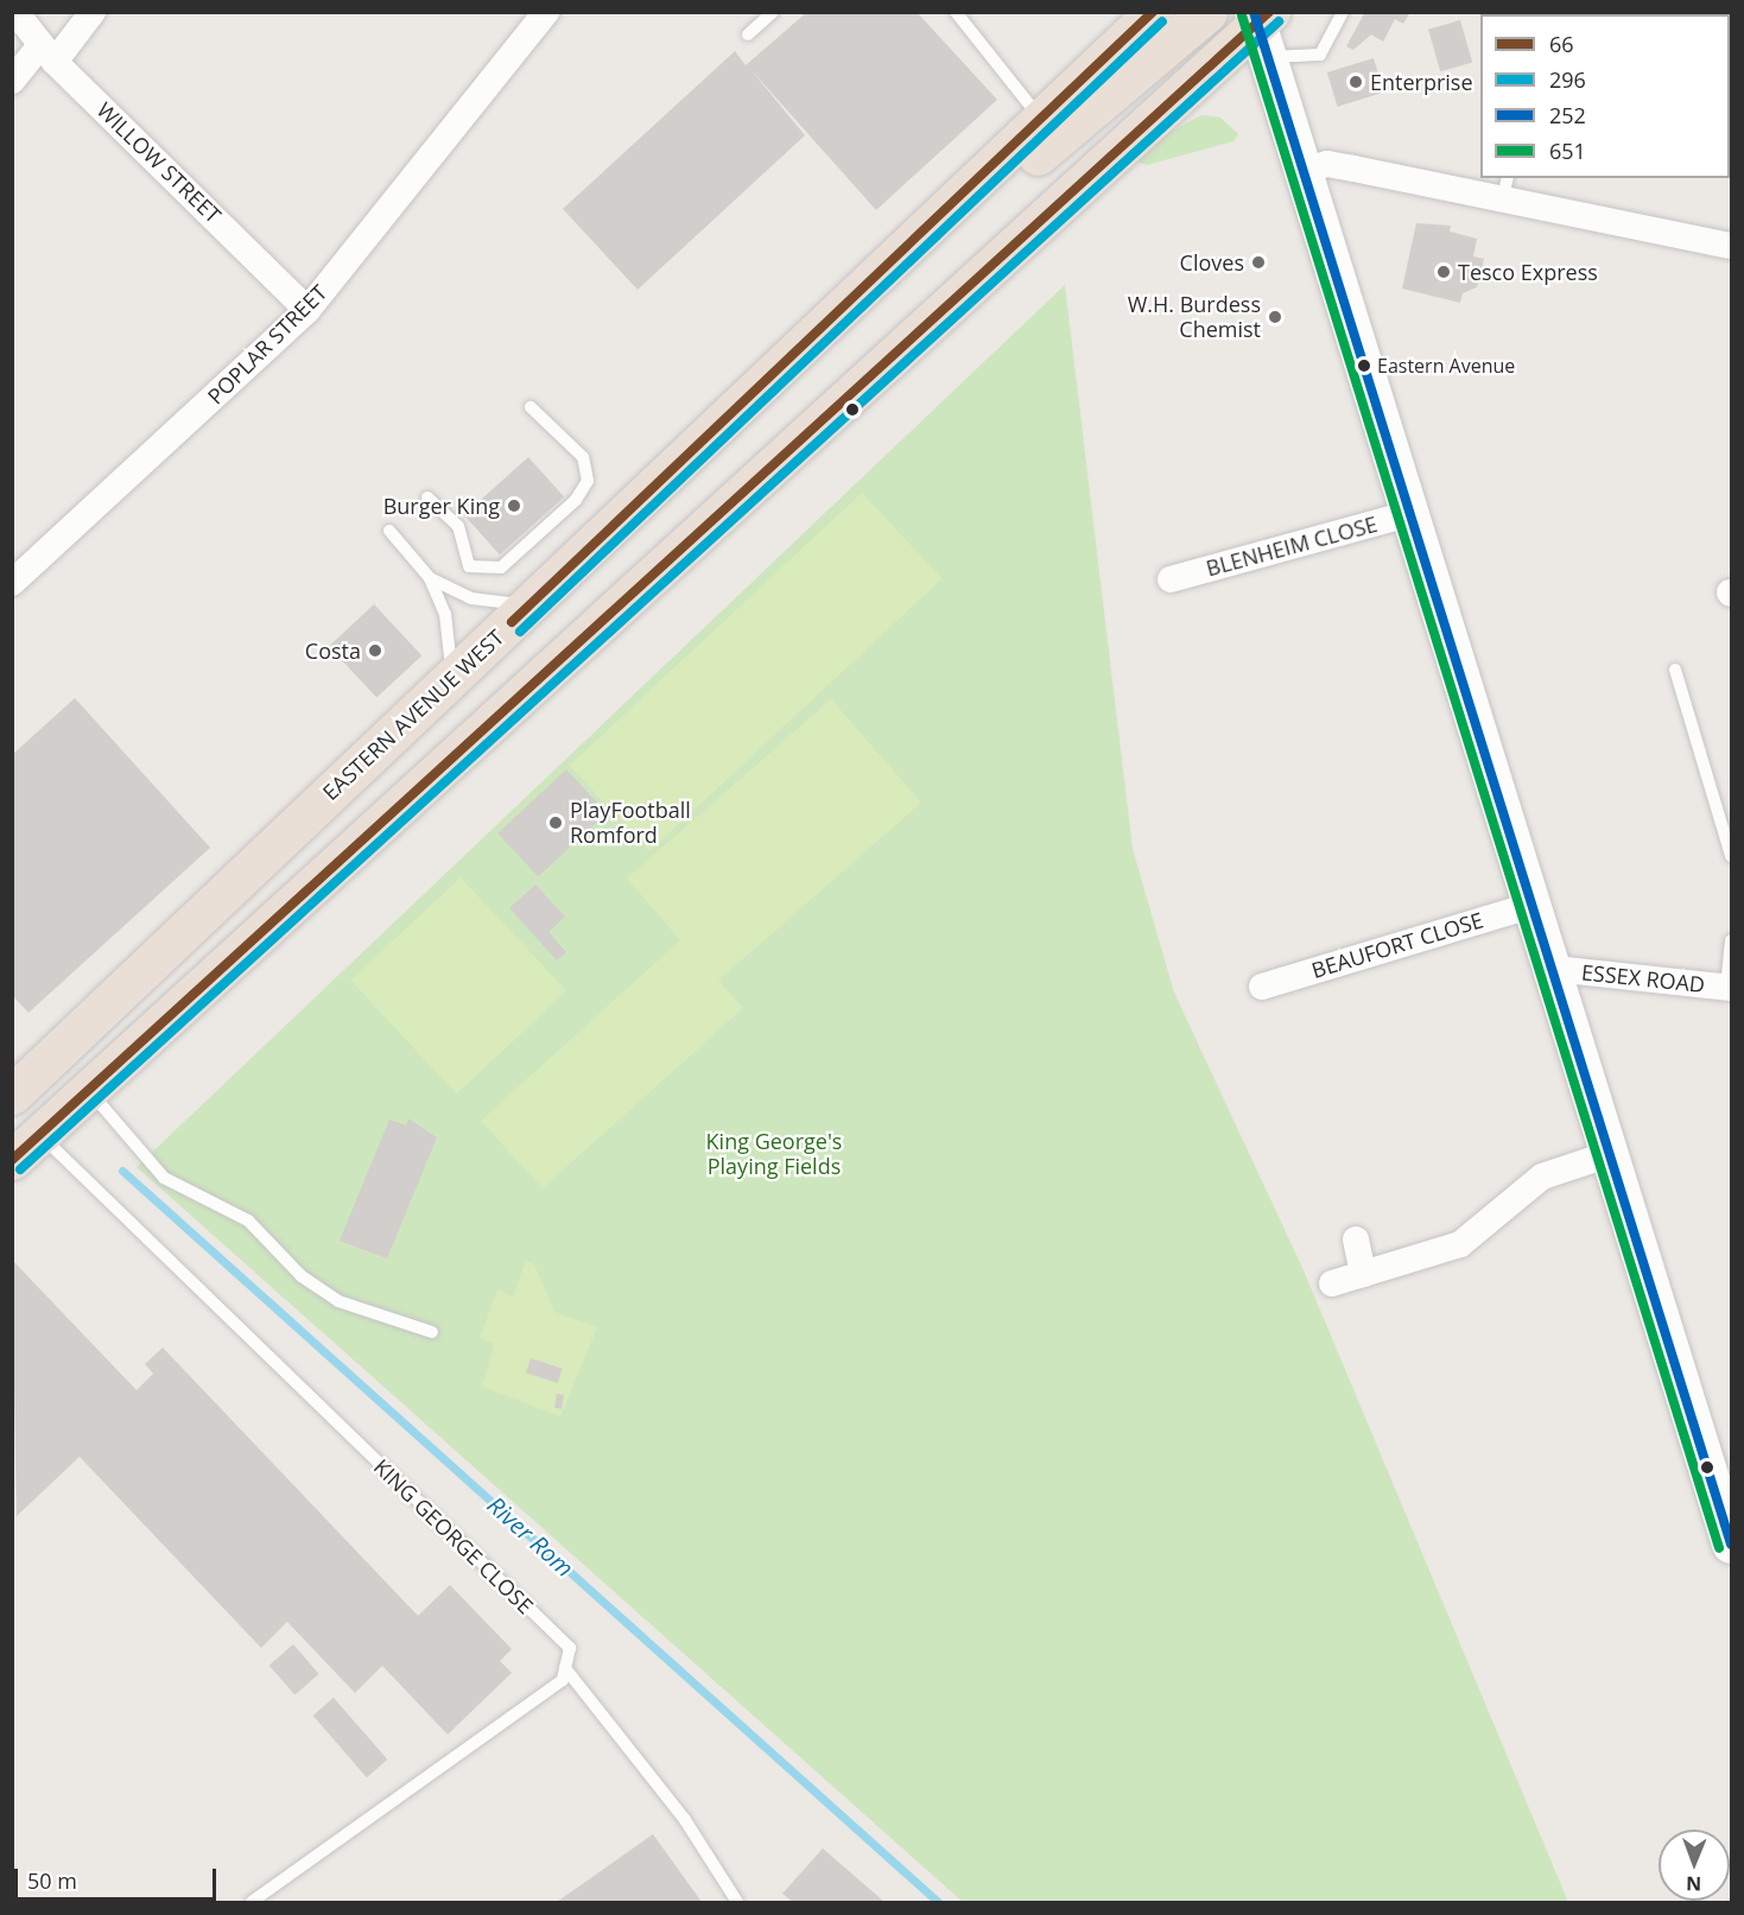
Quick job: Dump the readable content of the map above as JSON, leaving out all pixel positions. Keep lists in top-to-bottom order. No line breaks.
{"streets":{"highway":["EASTERN AVENUE WEST"],"street":["WILLOW STREET","POPLAR STREET","BLENHEIM CLOSE","BEAUFORT CLOSE","ESSEX ROAD"],"lane":["KING GEORGE CLOSE"]},"crossings":[["WILLOW STREET","POPLAR STREET"]],"water":["River Rom"],"parks":["King George's Playing Fields"],"places":["Enterprise","Cloves","Tesco Express","W.H. Burdess Chemist","Eastern Avenue","Burger King","Costa","PlayFootball Romford"],"lines":["transit line 66","transit line 252","transit line 651","transit line 296"],"legend":["66","296","252","651"],"scale_bar":"50 m","north":"bottom"}
